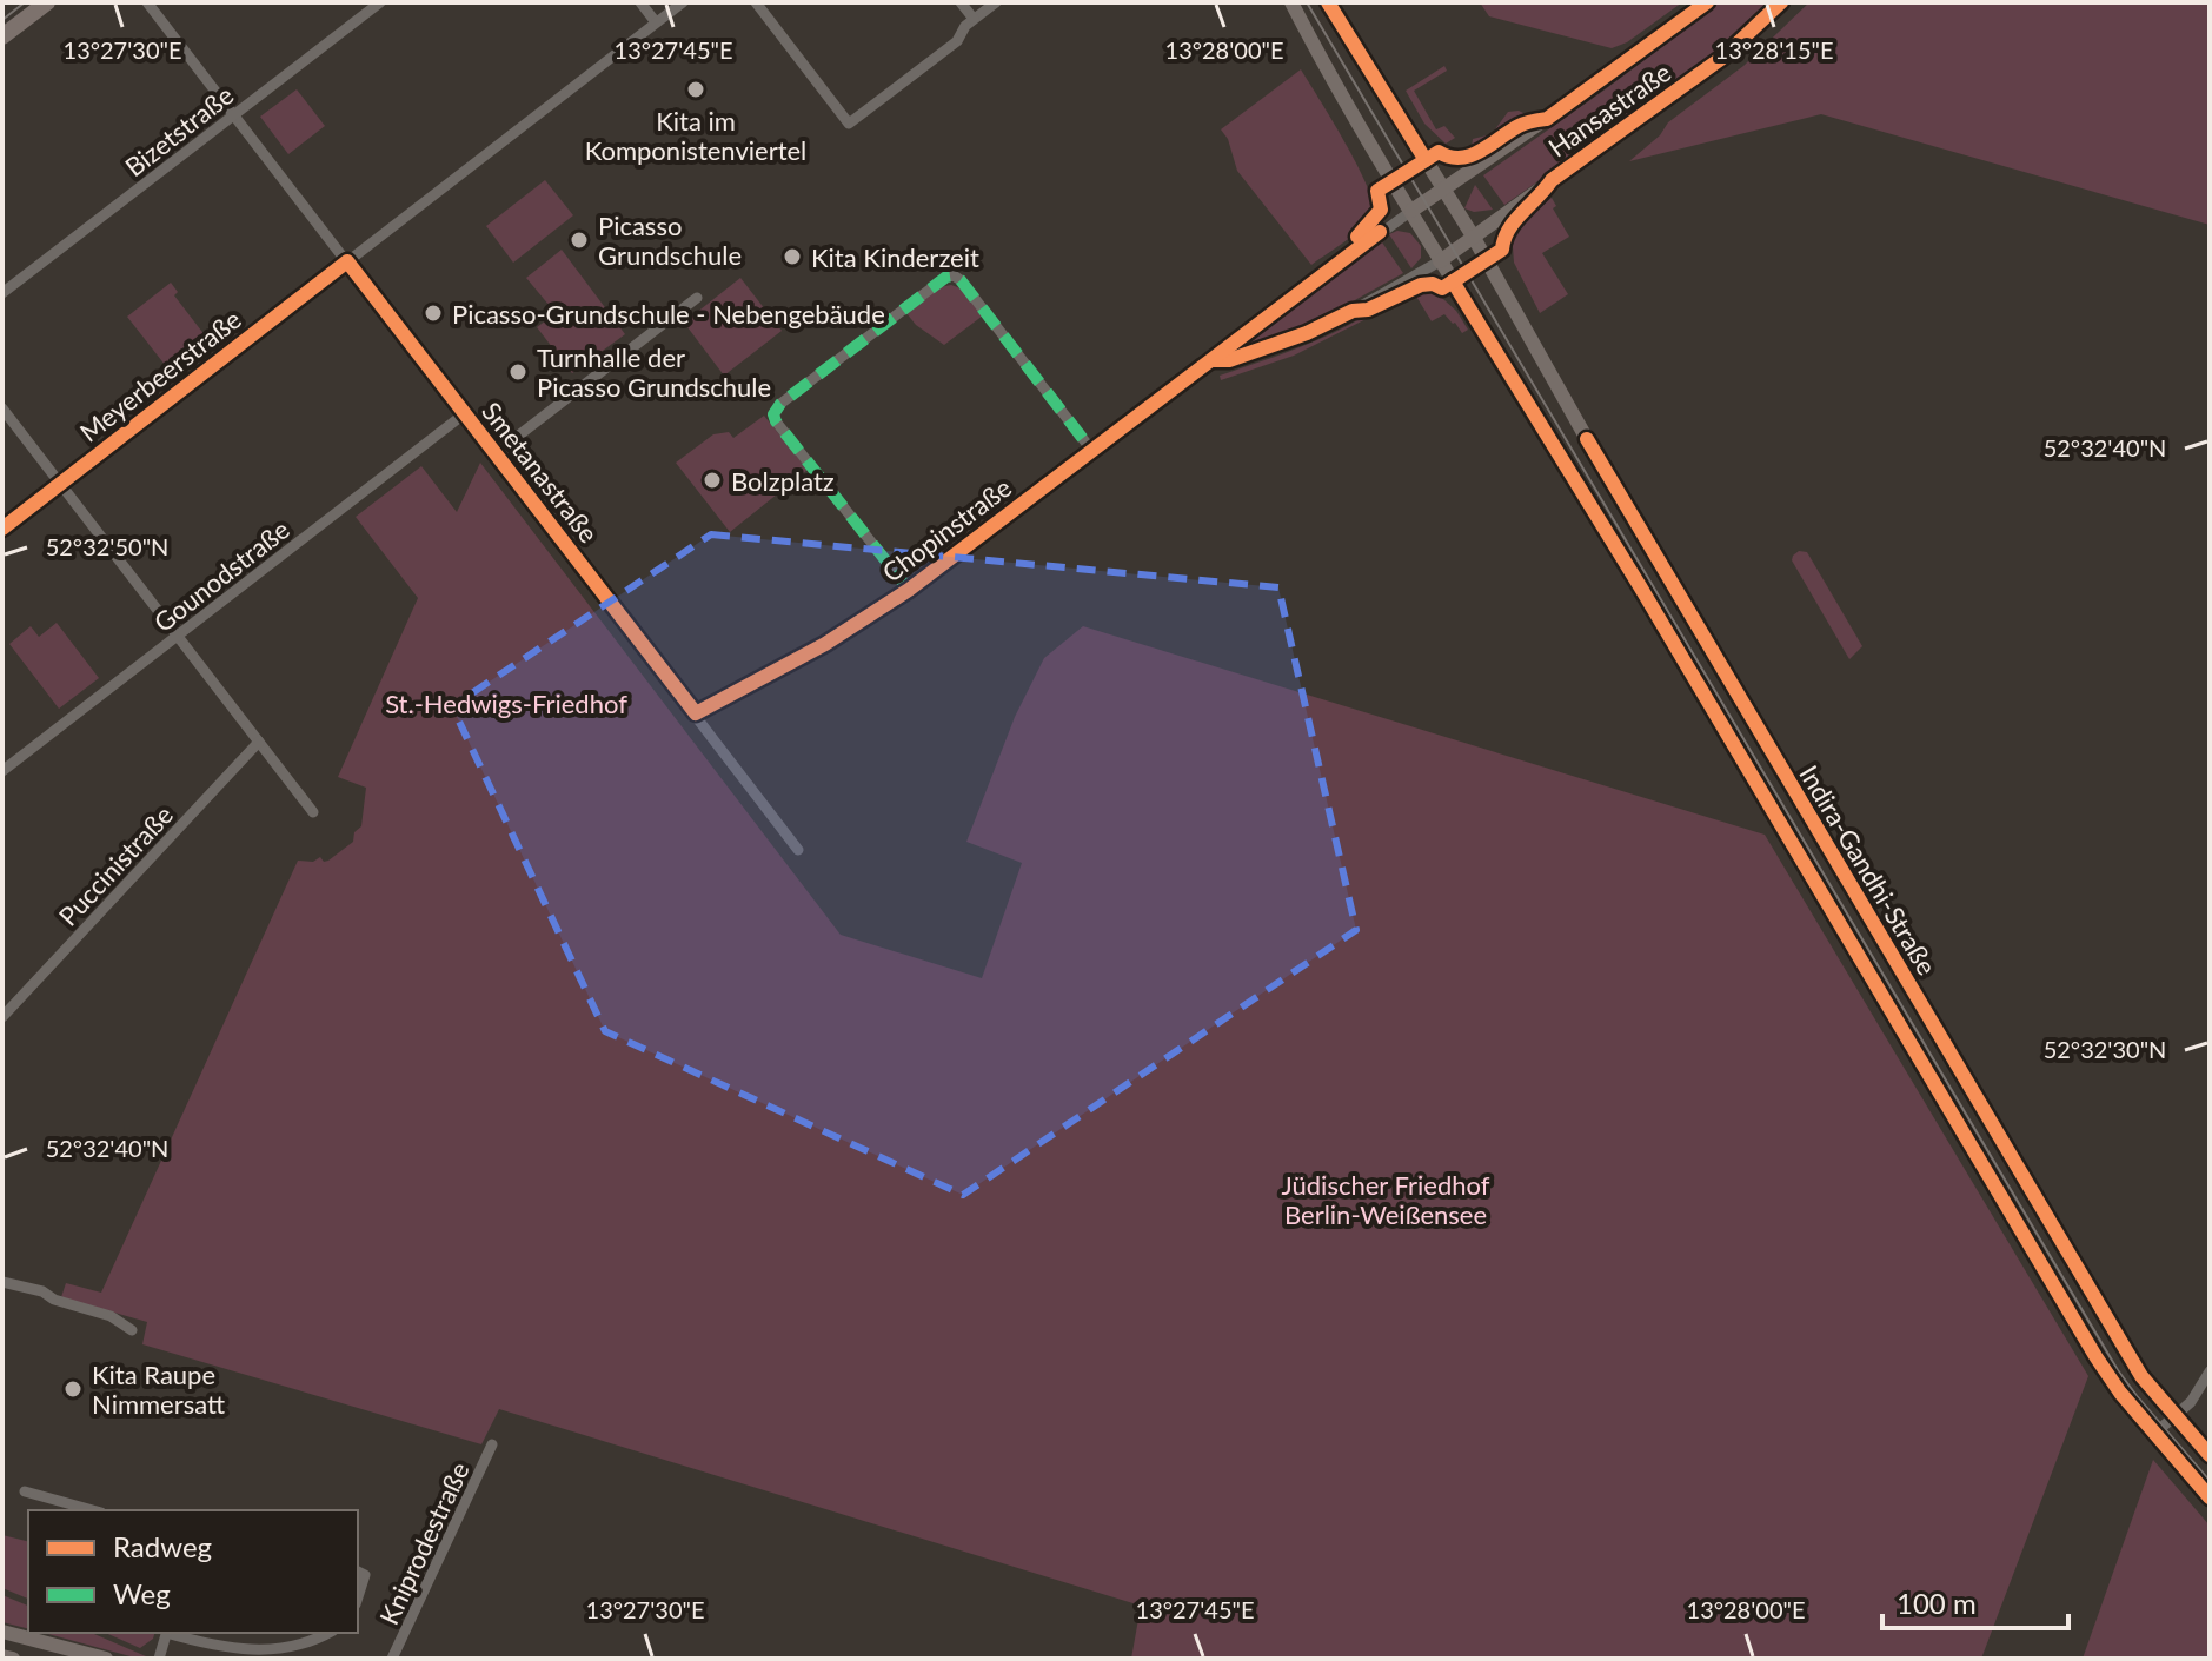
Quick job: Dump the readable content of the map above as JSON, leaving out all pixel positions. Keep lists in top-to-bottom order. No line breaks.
{"streets":{"main road":["Hansastraße","Indira-Gandhi-Straße"],"street":["Bizetstraße","Meyerbeerstraße","Smetanastraße","Chopinstraße","Gounodstraße","Puccinistraße","Kniprodestraße"]},"crossings":[["Hansastraße","Chopinstraße"],["Hansastraße","Indira-Gandhi-Straße"],["Bizetstraße","Smetanastraße"],["Meyerbeerstraße","Smetanastraße"],["Smetanastraße","Chopinstraße"],["Smetanastraße","Gounodstraße"],["Chopinstraße","Indira-Gandhi-Straße"]],"parks":["St.-Hedwigs-Friedhof","Jüdischer Friedhof Berlin-Weißensee"],"places":["Kita im Komponistenviertel","Picasso Grundschule","Kita Kinderzeit","Picasso-Grundschule - Nebengebäude","Turnhalle der Picasso Grundschule","Bolzplatz","Kita Raupe Nimmersatt"],"legend":["Radweg","Weg"],"scale_bar":"100 m","coordinates":["13°27'30\"E","13°27'45\"E","13°28'00\"E","13°28'15\"E","52°32'40\"N","52°32'50\"N","52°32'30\"N"]}
